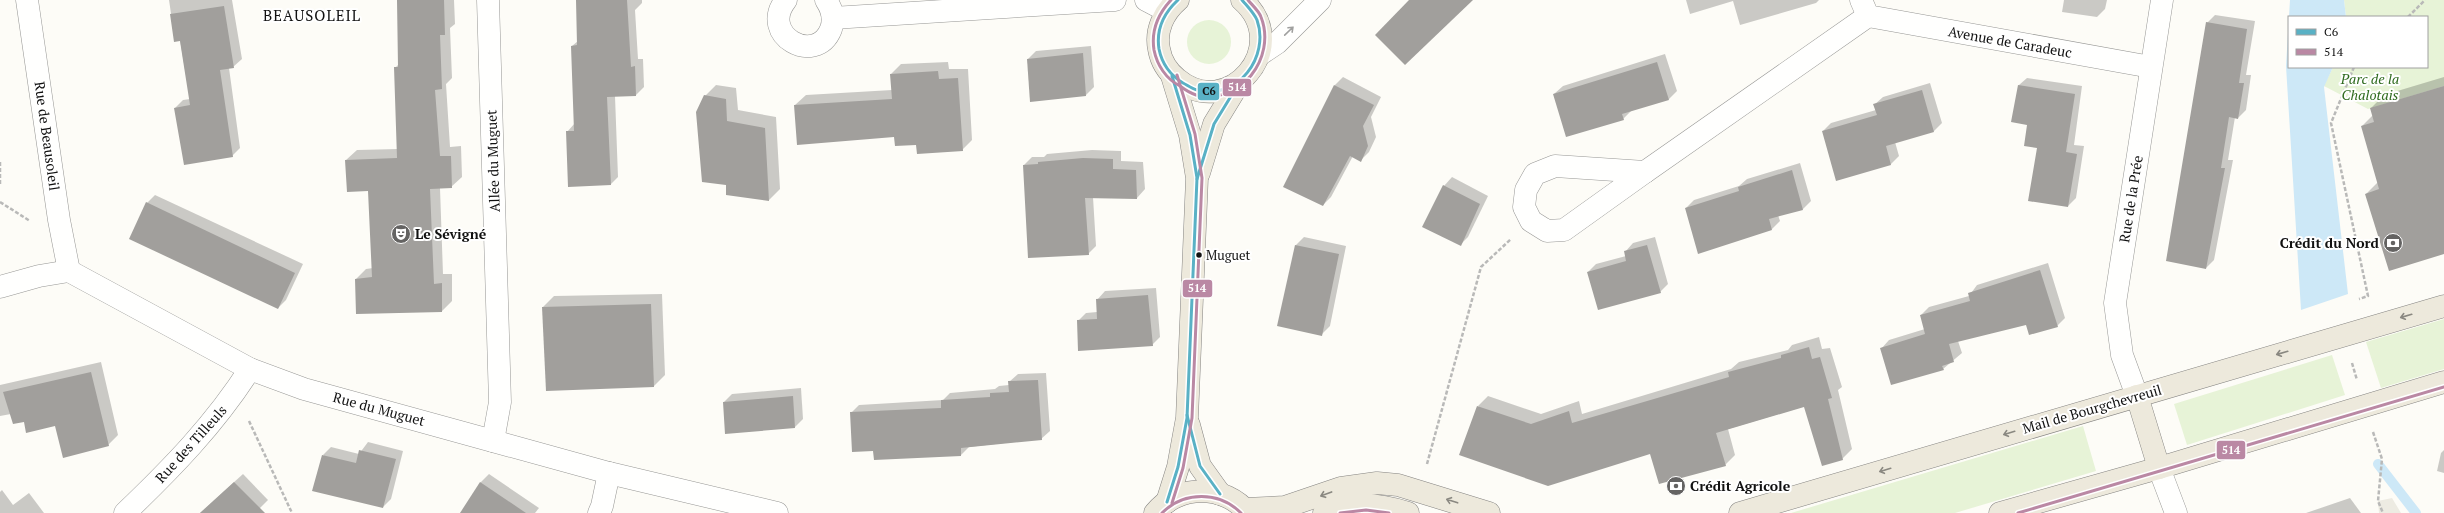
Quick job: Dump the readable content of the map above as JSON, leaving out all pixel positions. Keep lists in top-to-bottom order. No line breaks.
{"streets":{"main road":["Mail de Bourgchevreuil"],"street":["Avenue de Caradeuc","Rue de Beausoleil","Allée du Muguet","Rue de la Prée","Rue du Muguet","Rue des Tilleuls"]},"crossings":[["Avenue de Caradeuc","Rue de la Prée"],["Rue de Beausoleil","Rue du Muguet"],["Allée du Muguet","Rue du Muguet"],["Rue de la Prée","Mail de Bourgchevreuil"],["Rue du Muguet","Rue des Tilleuls"]],"districts":["BEAUSOLEIL"],"parks":["Parc de la Chalotais"],"places":{"theatre":["Le Sévigné"],"bank":["Crédit du Nord","Crédit Agricole"],"other":["Muguet"]},"lines":["transit line C6","transit line 514"],"legend":["C6","514"]}
